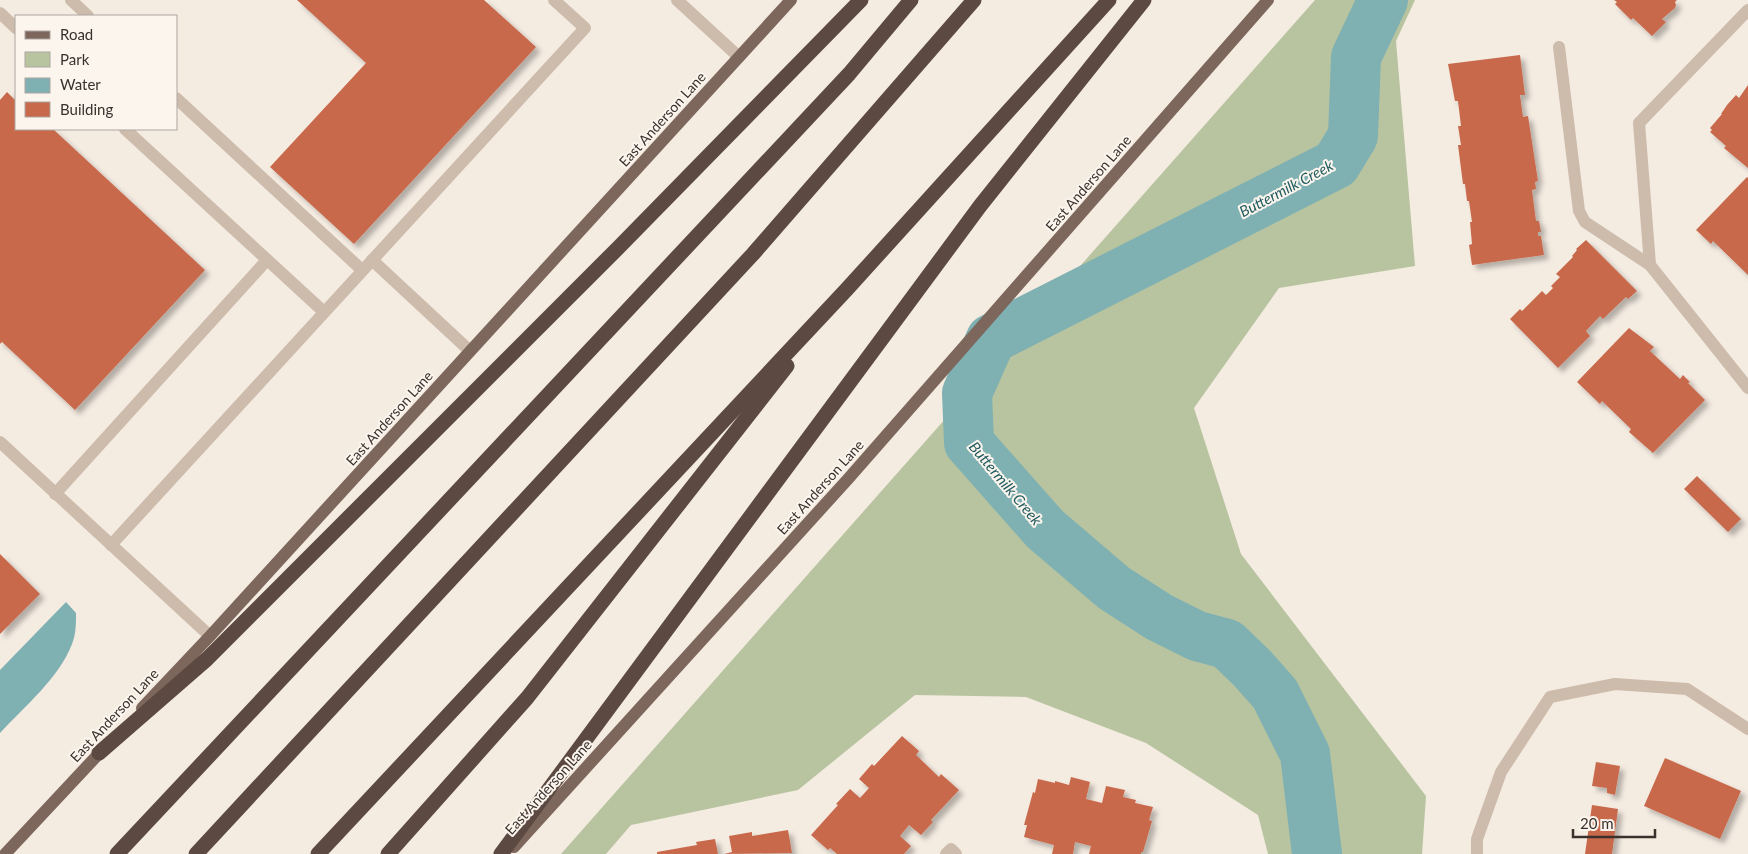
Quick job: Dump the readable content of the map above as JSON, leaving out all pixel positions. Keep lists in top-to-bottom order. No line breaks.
{"streets":{"main road":["East Anderson Lane"]},"water":["Buttermilk Creek"],"legend":["Road","Park","Water","Building"],"scale_bar":"20 m"}
